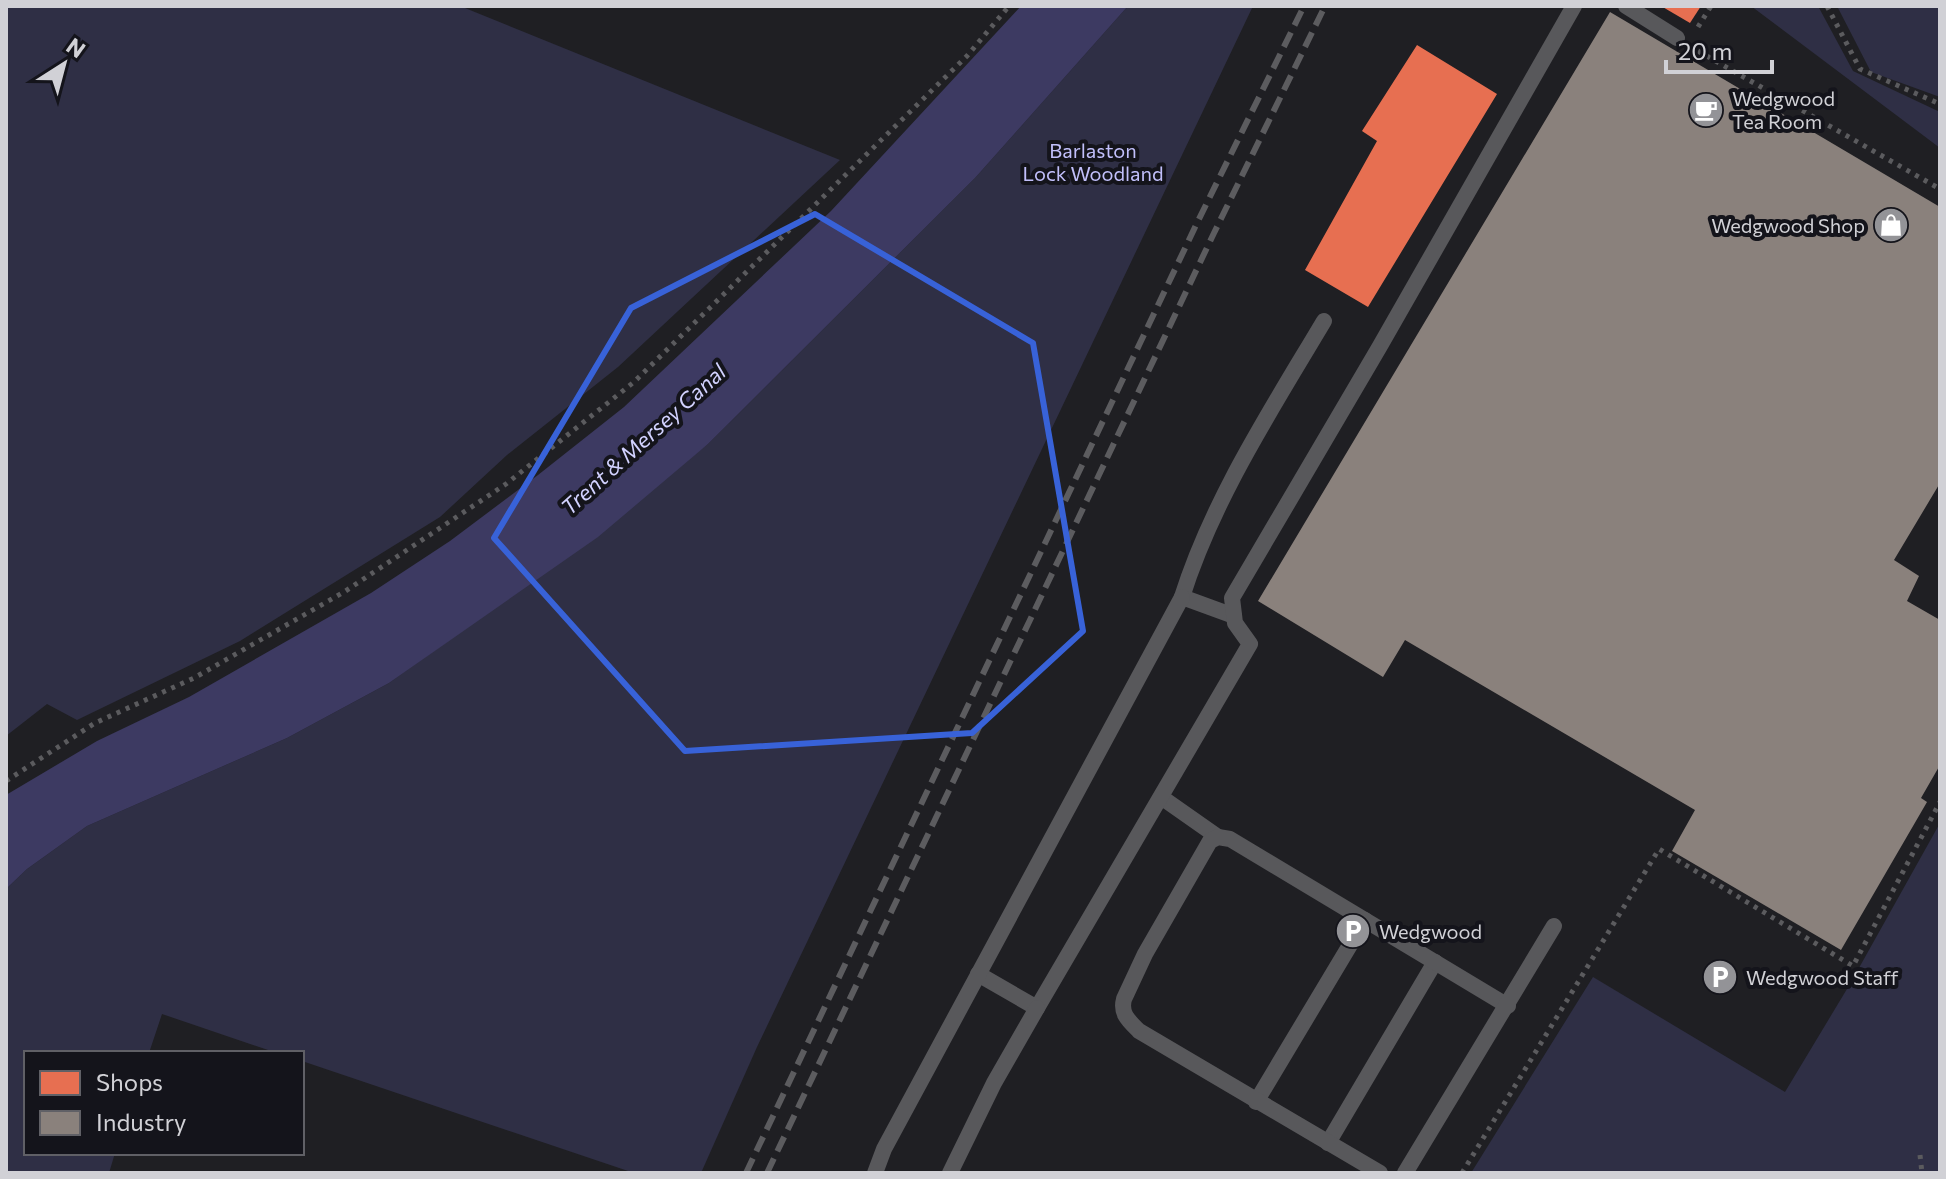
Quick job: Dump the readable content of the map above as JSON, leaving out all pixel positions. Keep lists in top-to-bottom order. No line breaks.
{"water":["Trent & Mersey Canal"],"parks":["Barlaston Lock Woodland"],"places":{"cafe":["Wedgwood Tea Room"],"shop":["Wedgwood Shop"],"parking":["Wedgwood","Wedgwood Staff"]},"legend":["Shops","Industry"],"scale_bar":"20 m","north":"top right"}
